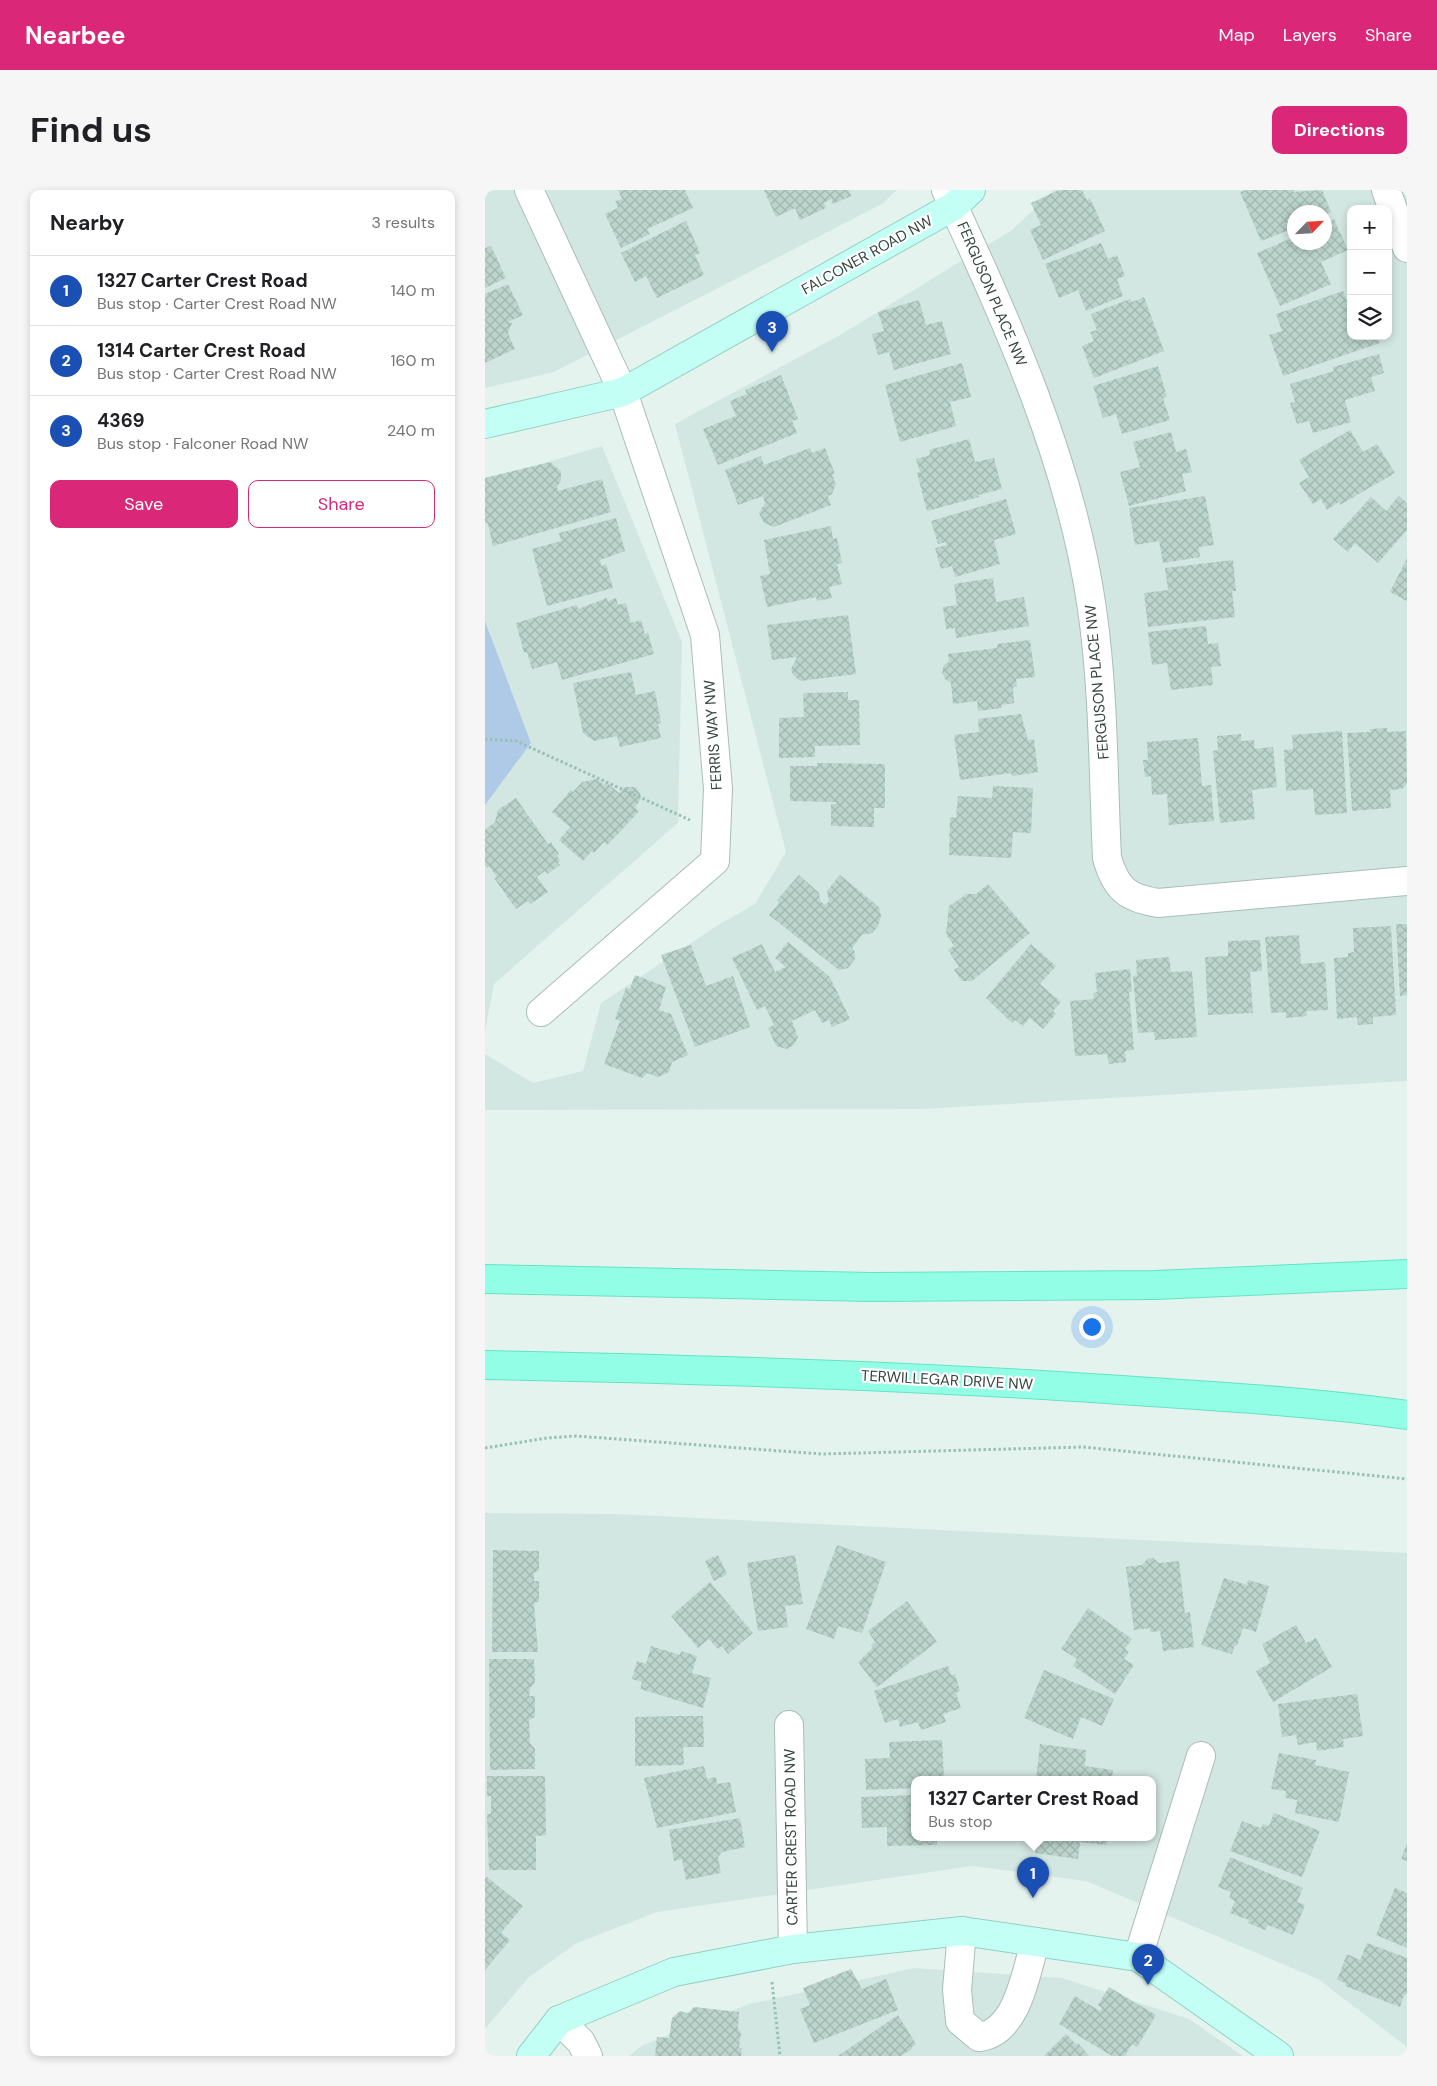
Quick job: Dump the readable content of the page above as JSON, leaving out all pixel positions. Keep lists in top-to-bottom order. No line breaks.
{"streets":{"main road":["TERWILLEGAR DRIVE NW"],"street":["FALCONER ROAD NW","FERGUSON PLACE NW","FERRIS WAY NW","CARTER CREST ROAD NW"]},"crossings":[["FALCONER ROAD NW","FERGUSON PLACE NW"],["FALCONER ROAD NW","FERRIS WAY NW"]],"north":"top right","page":{"header":"Nearbee","nav":["Map","Layers","Share"],"buttons":["Directions",["Save","Share"]],"title":"Find us","heading":["Nearby","3 results"],"map_buttons":["+","−"],"list":[{"mark":"1","name":"1327 Carter Crest Road","note":"Bus stop · Carter Crest Road NW","value":"140 m"},{"mark":"2","name":"1314 Carter Crest Road","note":"Bus stop · Carter Crest Road NW","value":"160 m"},{"mark":"3","name":"4369","note":"Bus stop · Falconer Road NW","value":"240 m"}],"pins":["3","1","2"],"popup":["1327 Carter Crest Road","Bus stop"]}}
